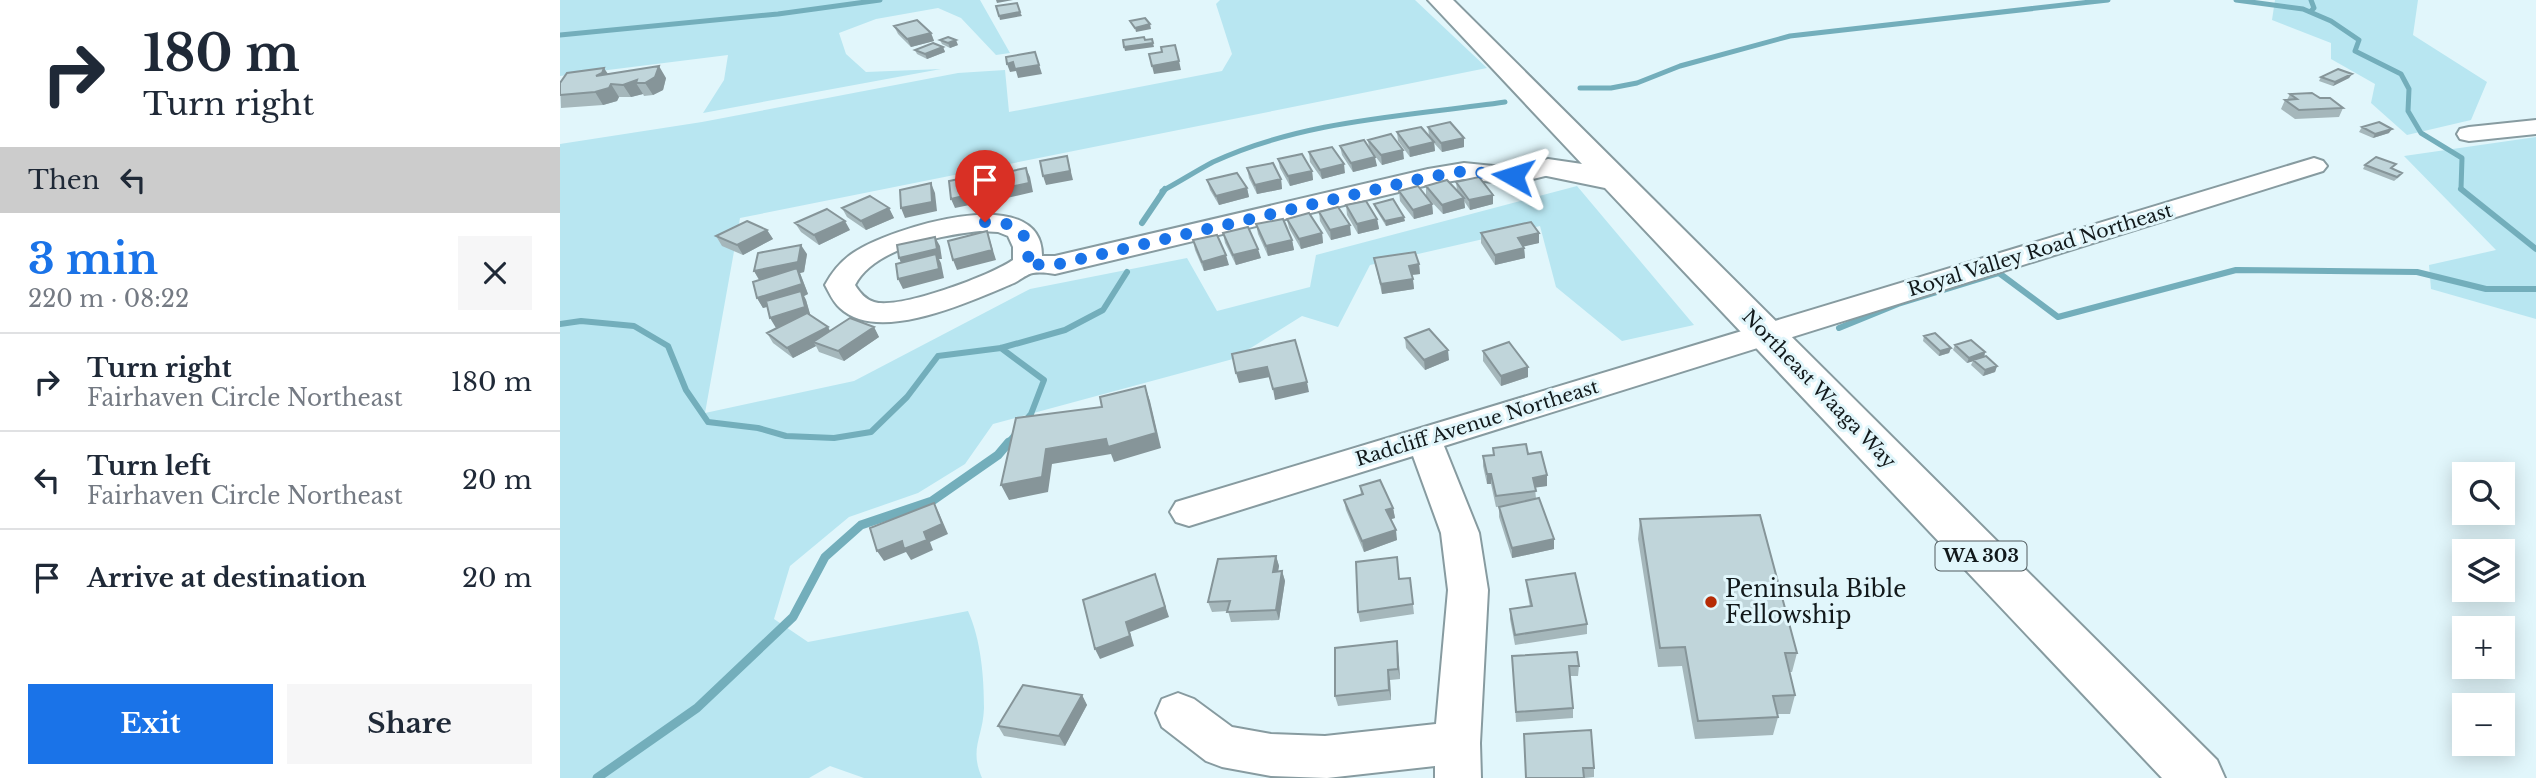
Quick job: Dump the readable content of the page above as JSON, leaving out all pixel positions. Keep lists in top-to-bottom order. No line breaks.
{"streets":{"highway":["Northeast Waaga Way","WA 303"],"street":["Royal Valley Road Northeast","Radcliff Avenue Northeast"]},"crossings":[["Royal Valley Road Northeast","Northeast Waaga Way"],["Royal Valley Road Northeast","Radcliff Avenue Northeast"],["Northeast Waaga Way","Radcliff Avenue Northeast"]],"places":["Peninsula Bible Fellowship"],"page":{"turn":["180 m","Turn right"],"then":"Then","heading":["3 min","220 m · 08:22"],"list":[{"name":"Turn right","note":"Fairhaven Circle Northeast","value":"180 m"},{"name":"Turn left","note":"Fairhaven Circle Northeast","value":"20 m"},{"name":"Arrive at destination","value":"20 m"}],"map_buttons":["+","−"],"buttons":["Exit","Share"]}}
